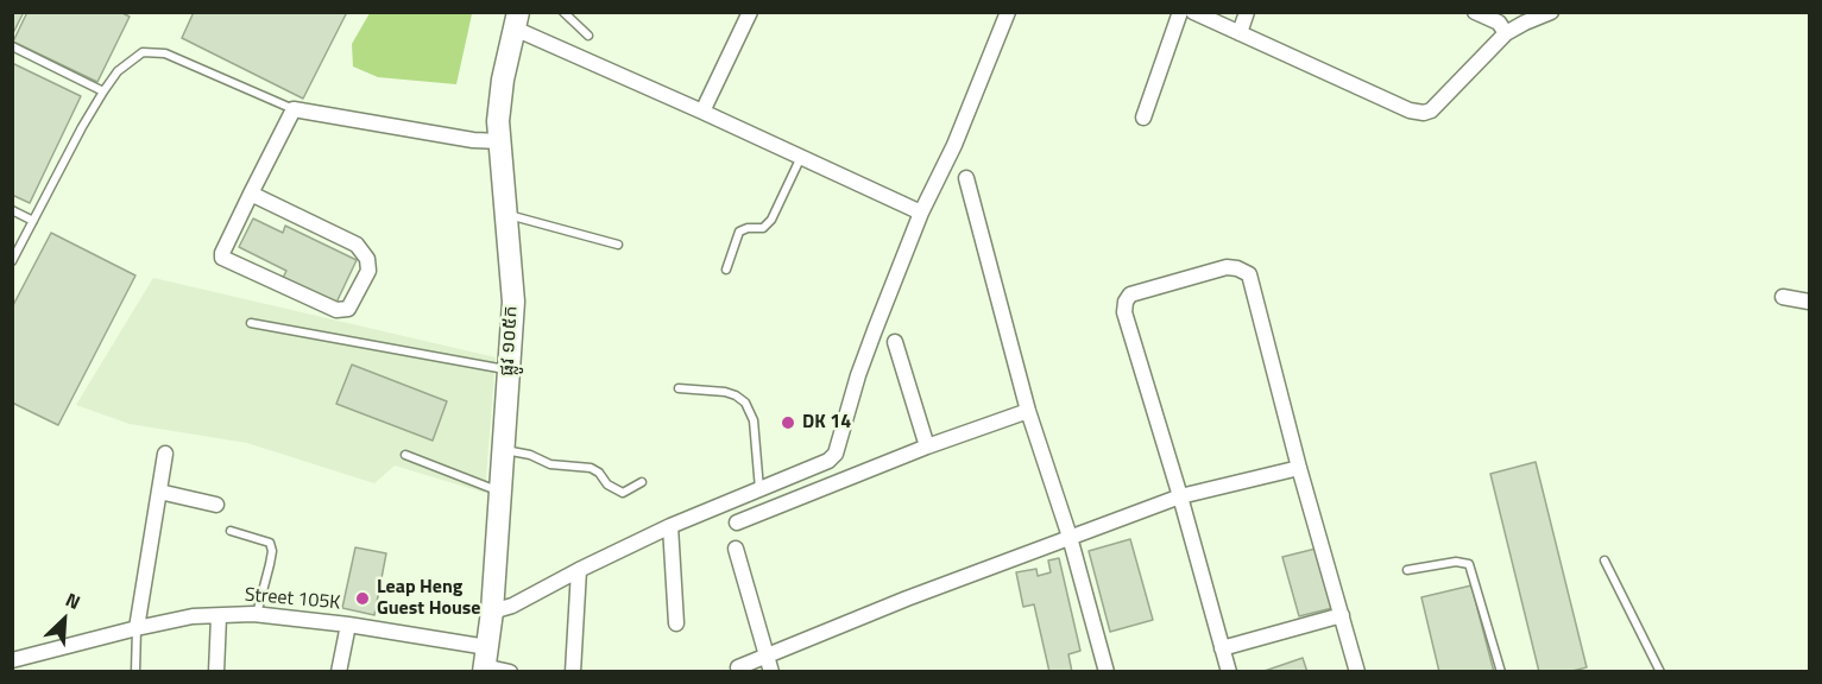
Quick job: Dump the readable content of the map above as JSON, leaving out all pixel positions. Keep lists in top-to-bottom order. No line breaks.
{"streets":{"main road":["ផ្លូវ ១០៥ក"],"street":["Street 105K"]},"crossings":[["ផ្លូវ ១០៥ក","Street 105K"]],"places":["DK 14","Leap Heng Guest House"],"north":"top right"}
